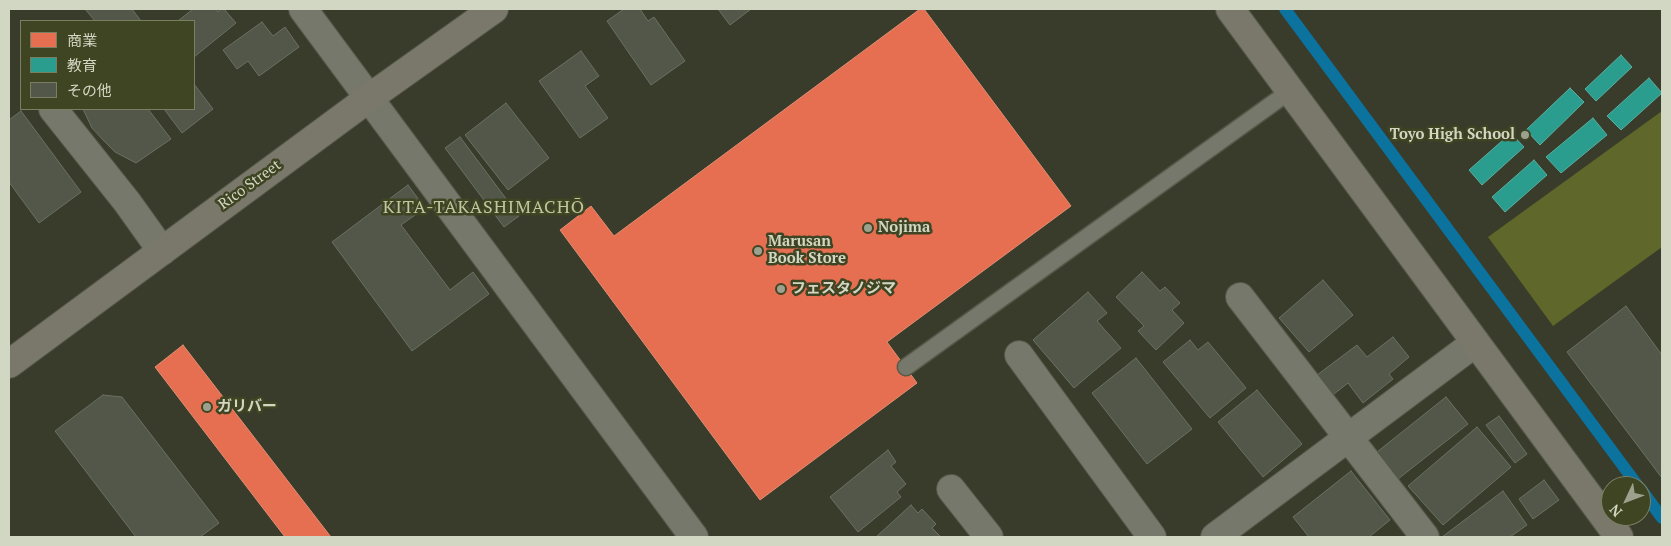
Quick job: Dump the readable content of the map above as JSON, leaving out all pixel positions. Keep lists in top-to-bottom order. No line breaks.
{"streets":{"street":["Rico Street"]},"districts":["KITA-TAKASHIMACHŌ"],"places":["Toyo High School","Nojima","Marusan Book Store","フェスタノジマ","ガリバー"],"legend":["商業","教育","その他"],"north":"bottom left"}
